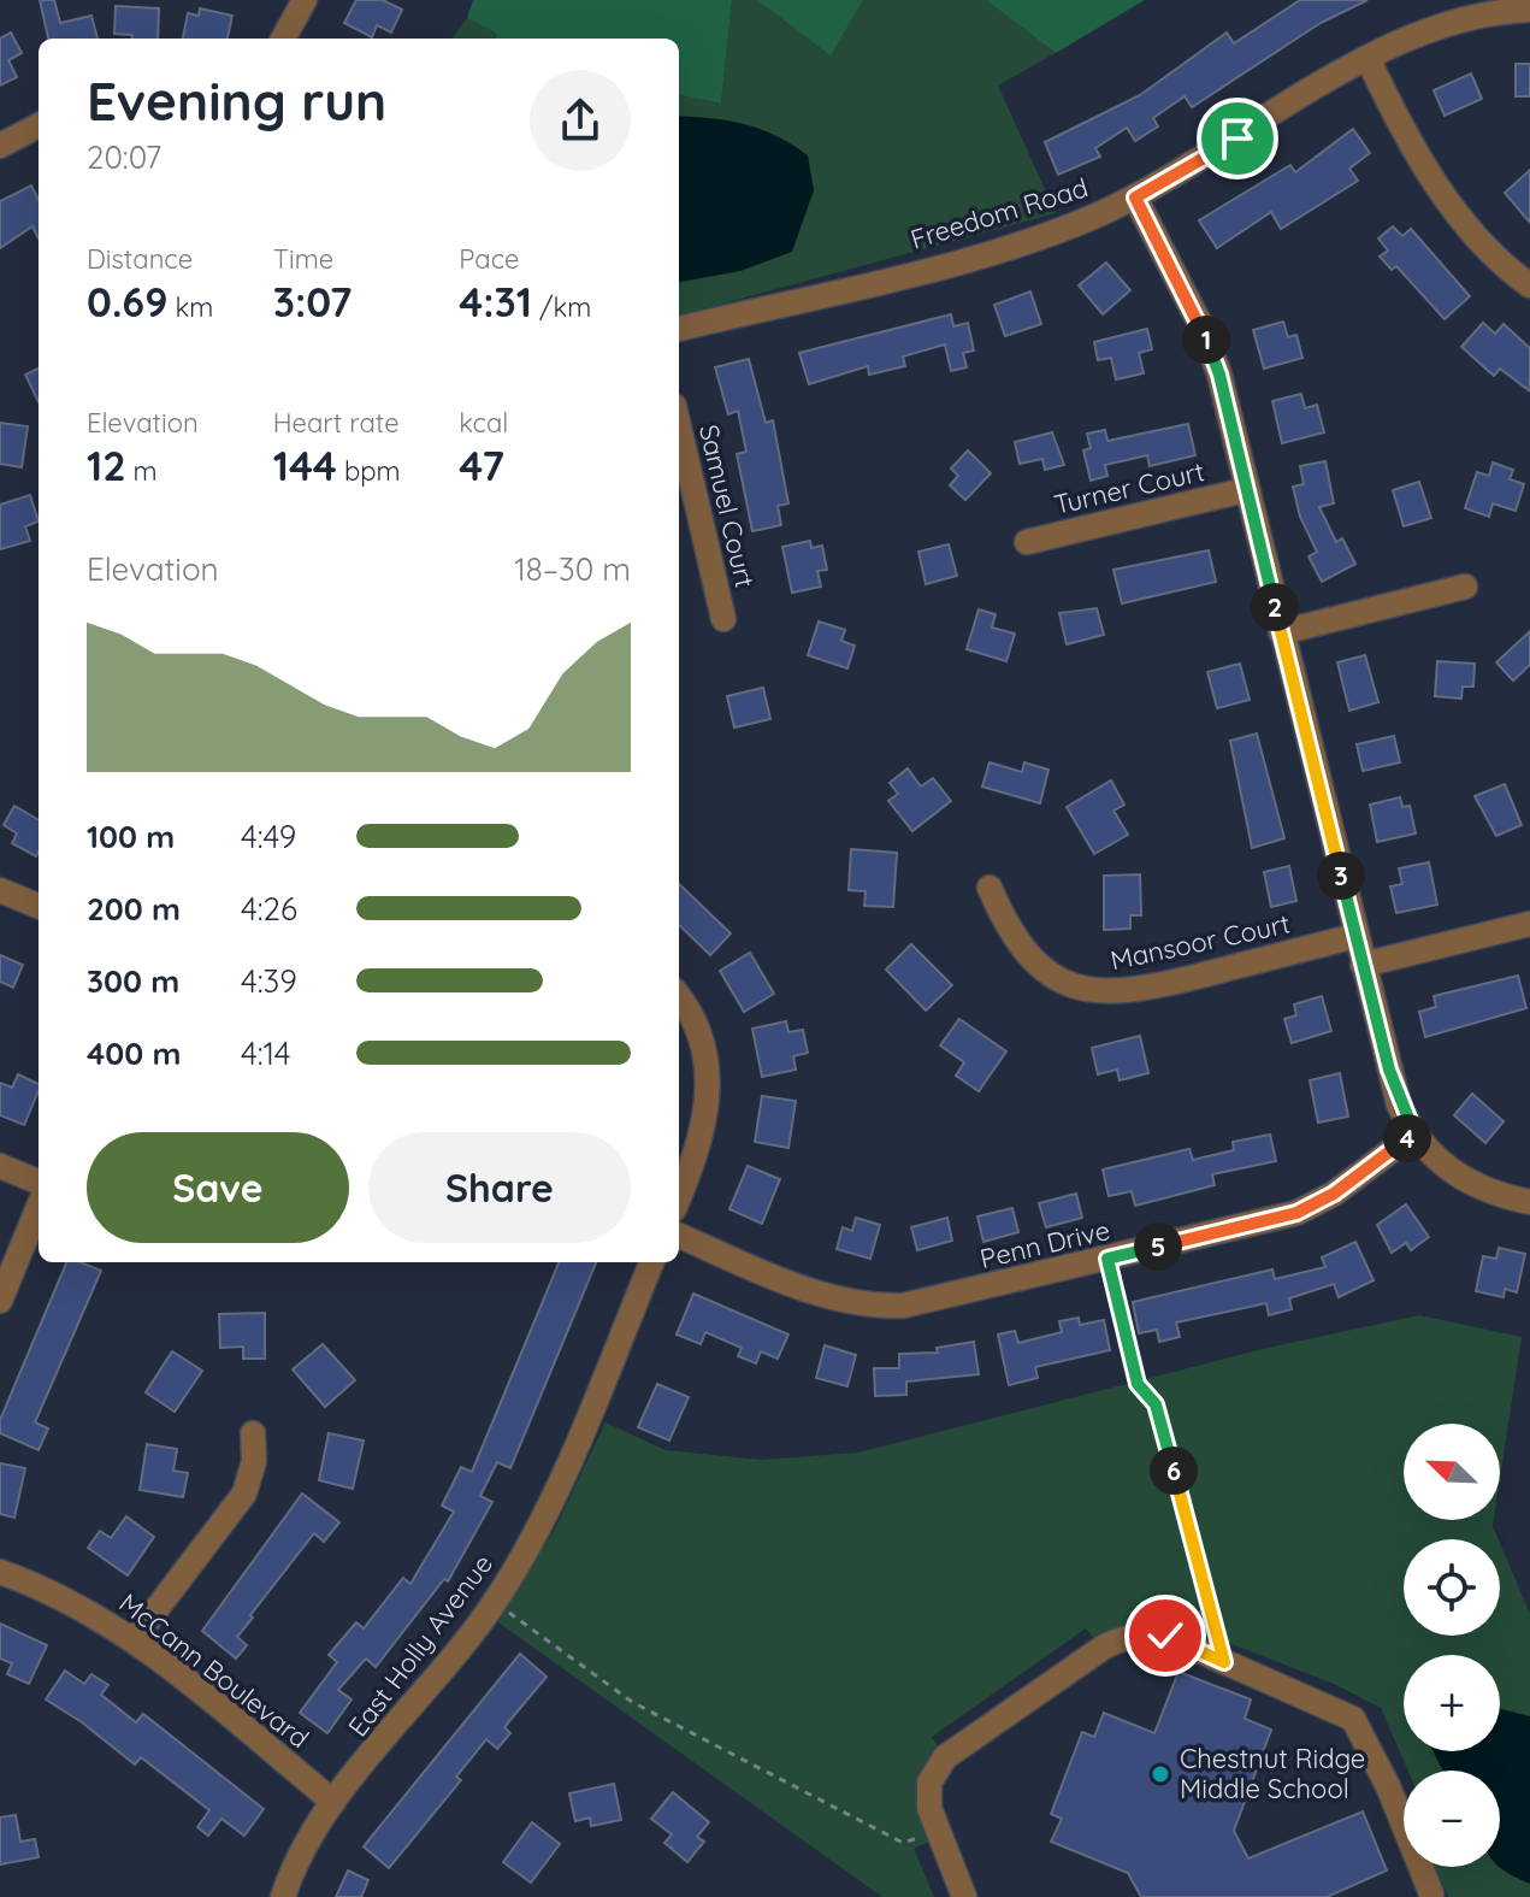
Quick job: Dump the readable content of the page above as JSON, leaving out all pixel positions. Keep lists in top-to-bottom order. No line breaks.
{"streets":{"street":["Freedom Road","Turner Court","Samuel Court","Mansoor Court","Penn Drive","East Holly Avenue","McCann Boulevard"]},"crossings":[["East Holly Avenue","McCann Boulevard"]],"places":["Chestnut Ridge Middle School"],"north":"top left","page":{"heading":["Evening run","20:07"],"stats":[["Distance","0.69 km"],["Time","3:07"],["Pace","4:31 /km"],["Elevation","12 m"],["Heart rate","144 bpm"],["kcal","47"]],"pins":["1","2","3","4","5","6"],"chart":["Elevation","18–30 m"],"list":[{"name":"100 m","note":"4:49"},{"name":"200 m","note":"4:26"},{"name":"300 m","note":"4:39"},{"name":"400 m","note":"4:14"}],"buttons":["Save","Share"],"map_buttons":["+","−"]}}
